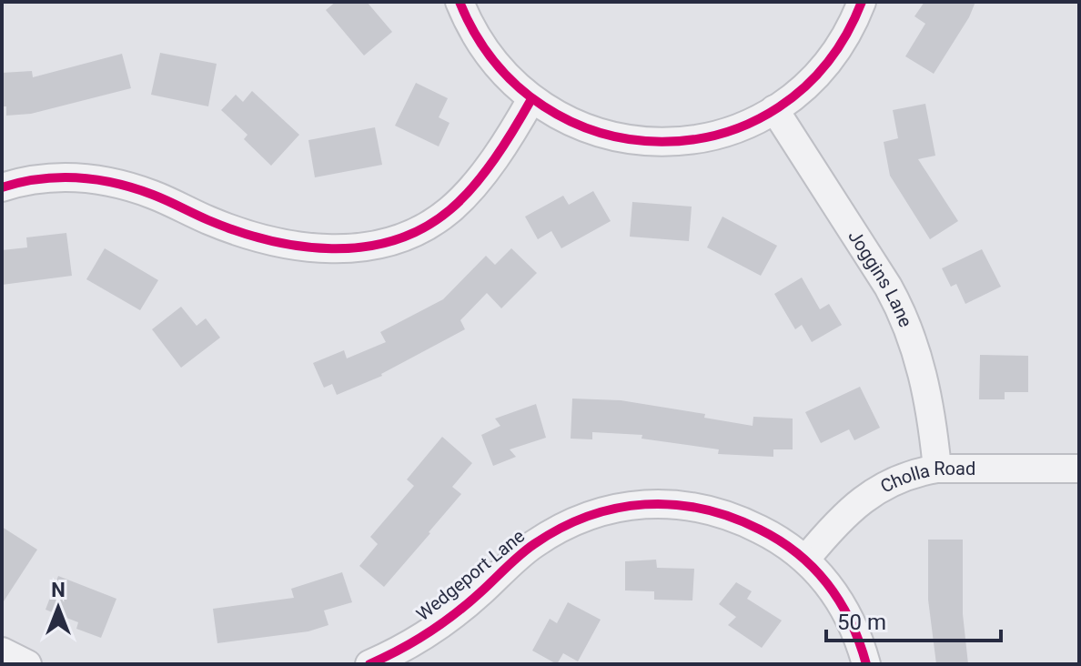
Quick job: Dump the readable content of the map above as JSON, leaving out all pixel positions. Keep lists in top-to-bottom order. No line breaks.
{"streets":{"street":["Joggins Lane","Cholla Road","Wedgeport Lane"]},"crossings":[["Joggins Lane","Cholla Road"],["Cholla Road","Wedgeport Lane"]],"scale_bar":"50 m","north":"top"}
